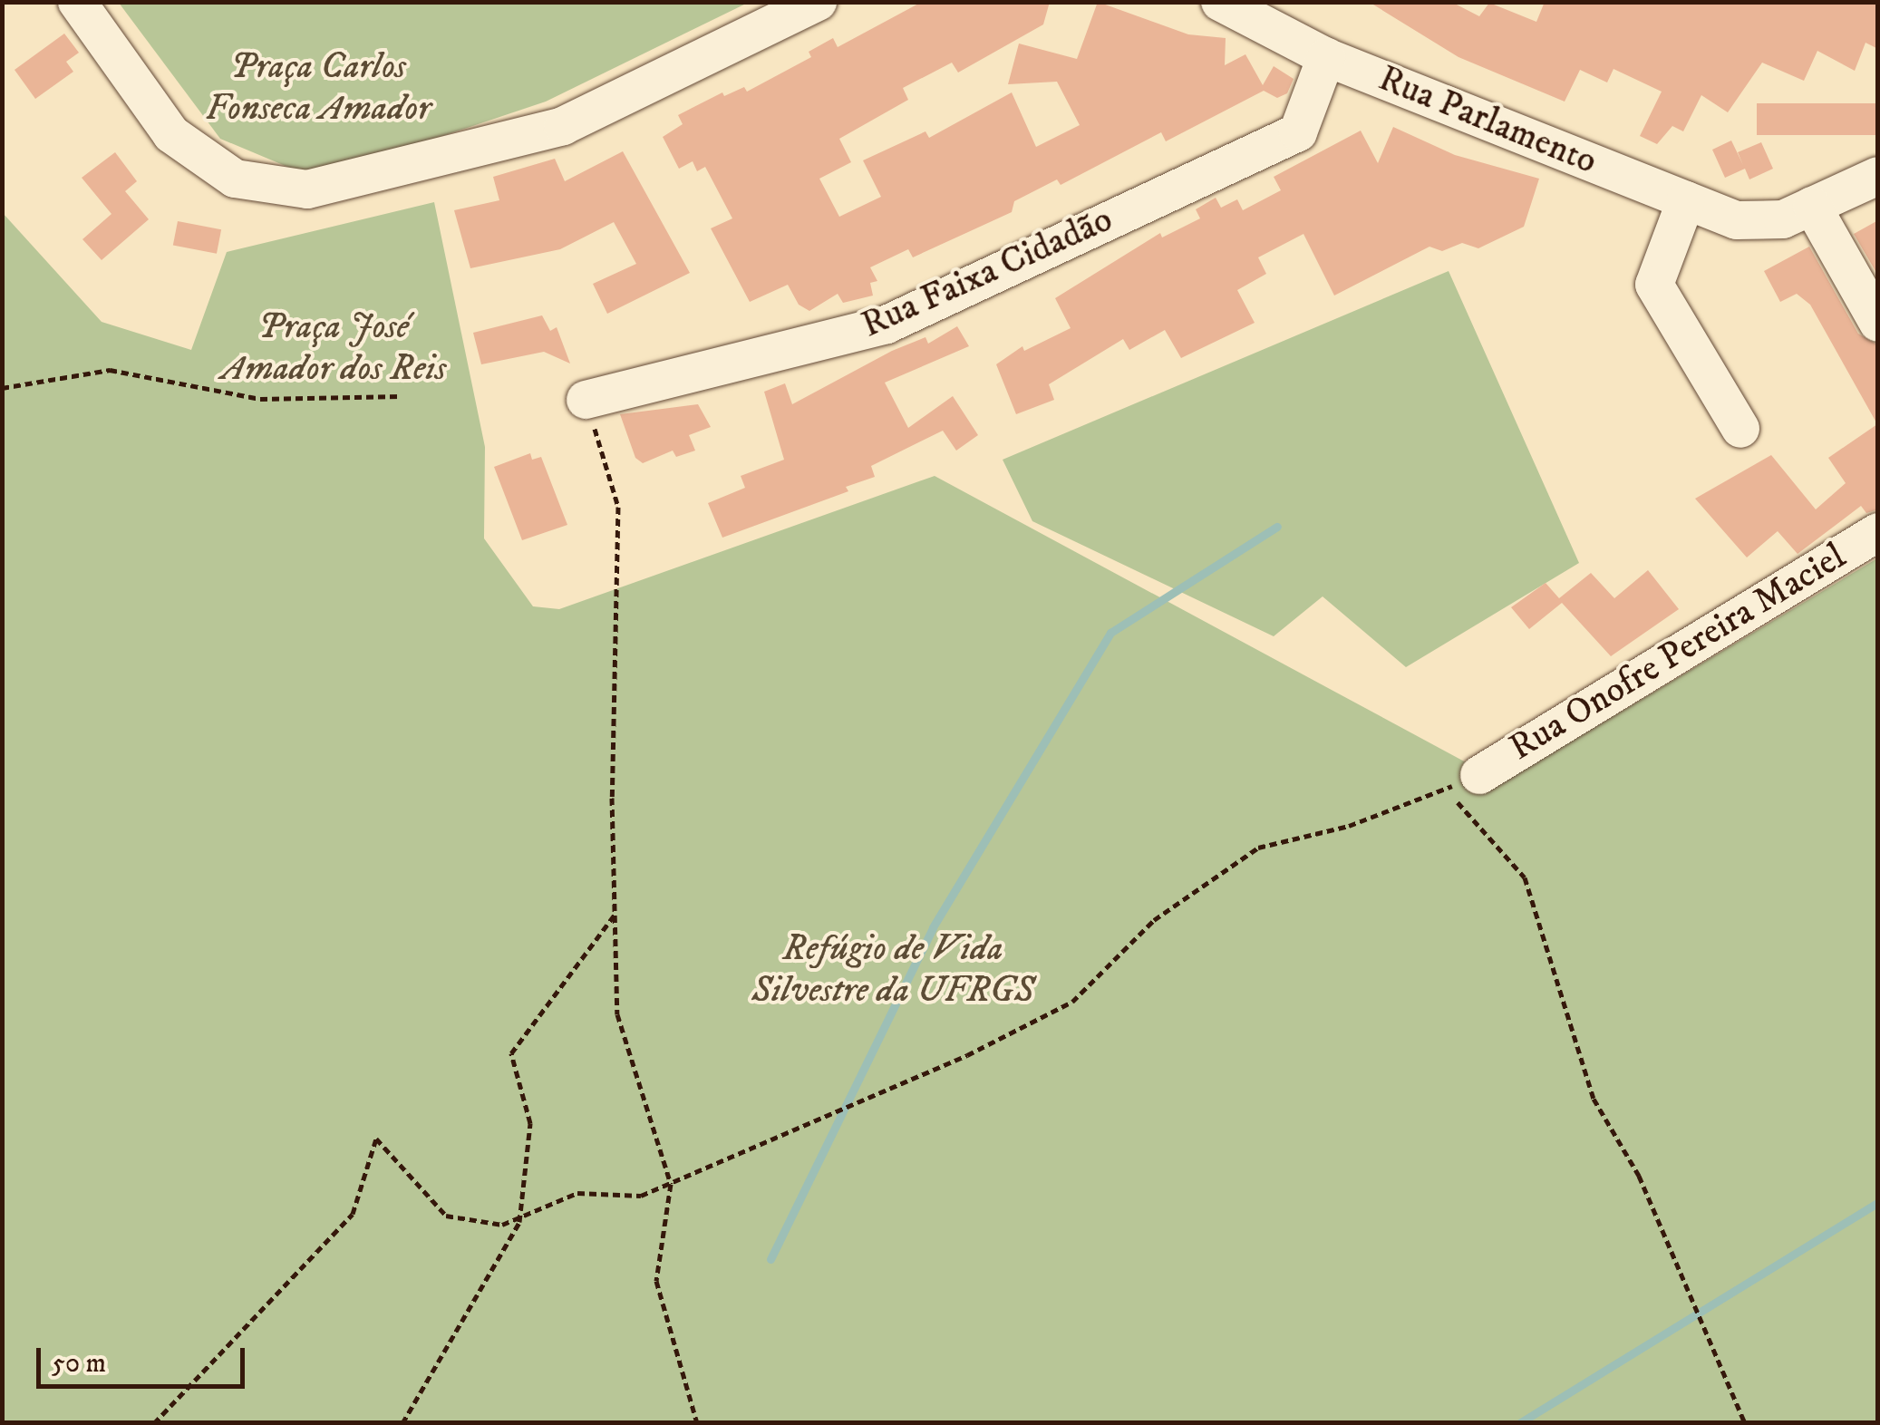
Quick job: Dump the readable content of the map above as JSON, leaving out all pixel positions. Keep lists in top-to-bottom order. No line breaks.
{"streets":{"street":["Rua Parlamento","Rua Faixa Cidadão","Rua Onofre Pereira Maciel"]},"crossings":[["Rua Parlamento","Rua Faixa Cidadão"]],"parks":["Praça Carlos Fonseca Amador","Praça José Amador dos Reis","Refúgio de Vida Silvestre da UFRGS"],"scale_bar":"50 m"}
